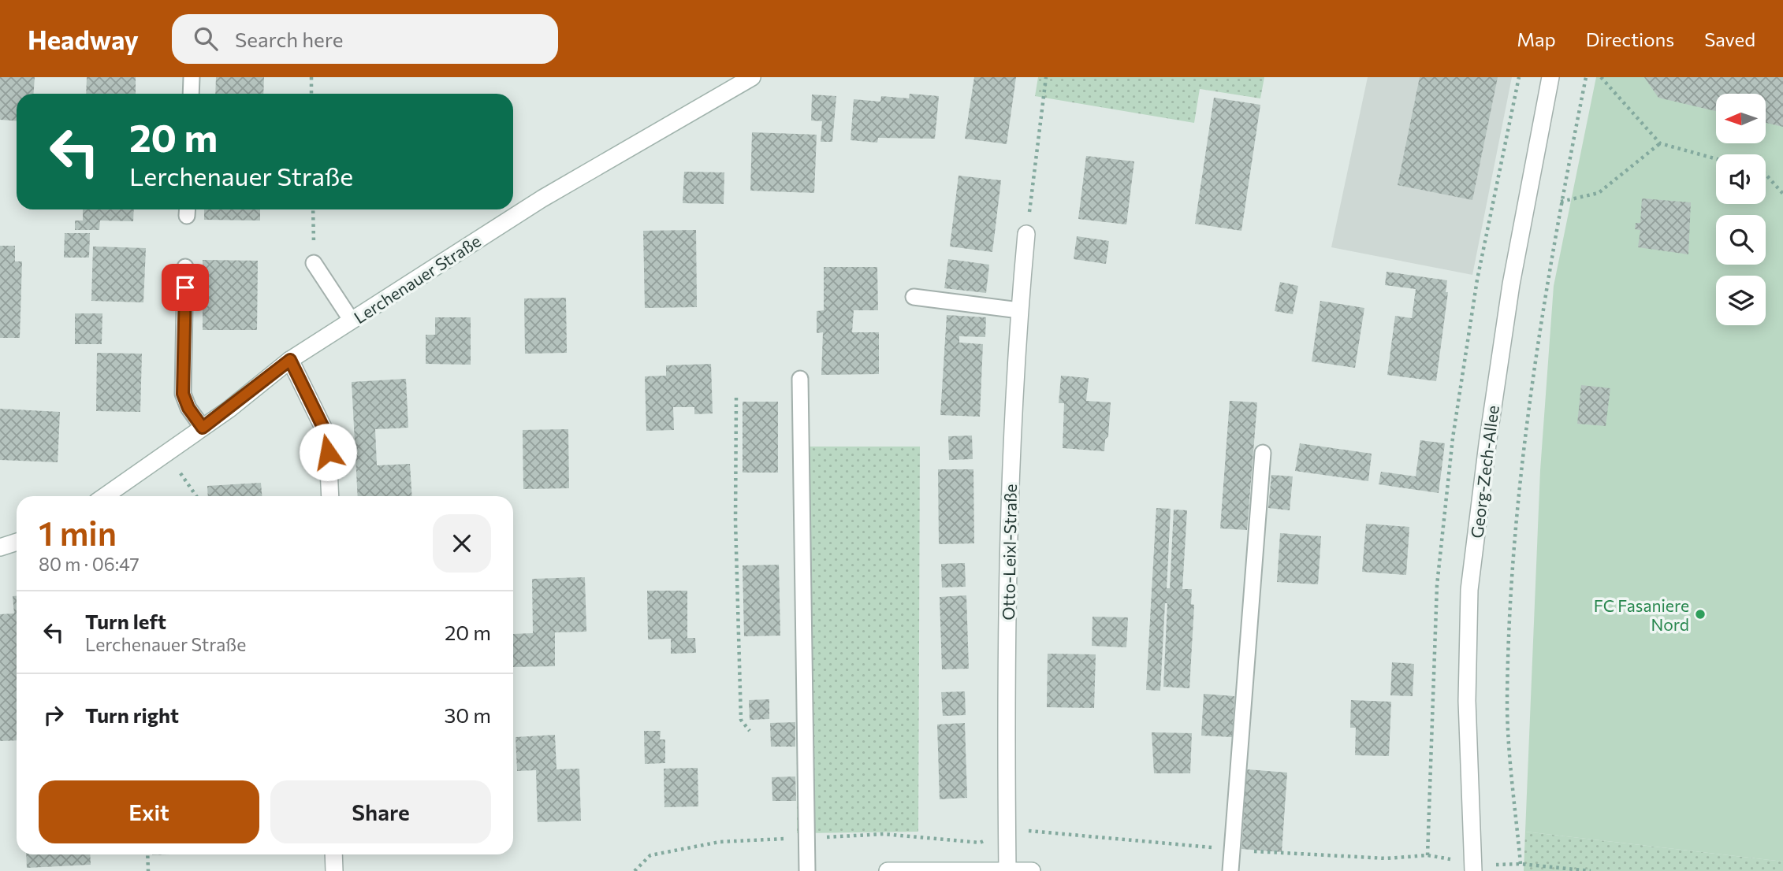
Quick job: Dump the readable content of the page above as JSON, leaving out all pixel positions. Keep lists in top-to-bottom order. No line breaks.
{"streets":{"street":["Lerchenauer Straße","Georg-Zech-Allee","Otto-Leixl-Straße"]},"places":["FC Fasaniere Nord"],"north":"left","page":{"header":"Headway","search":"Search here","nav":["Map","Directions","Saved"],"turn":["20 m","Lerchenauer Straße"],"heading":["1 min","80 m · 06:47"],"list":[{"name":"Turn left","note":"Lerchenauer Straße","value":"20 m"},{"name":"Turn right","value":"30 m"}],"buttons":["Exit","Share"]}}
